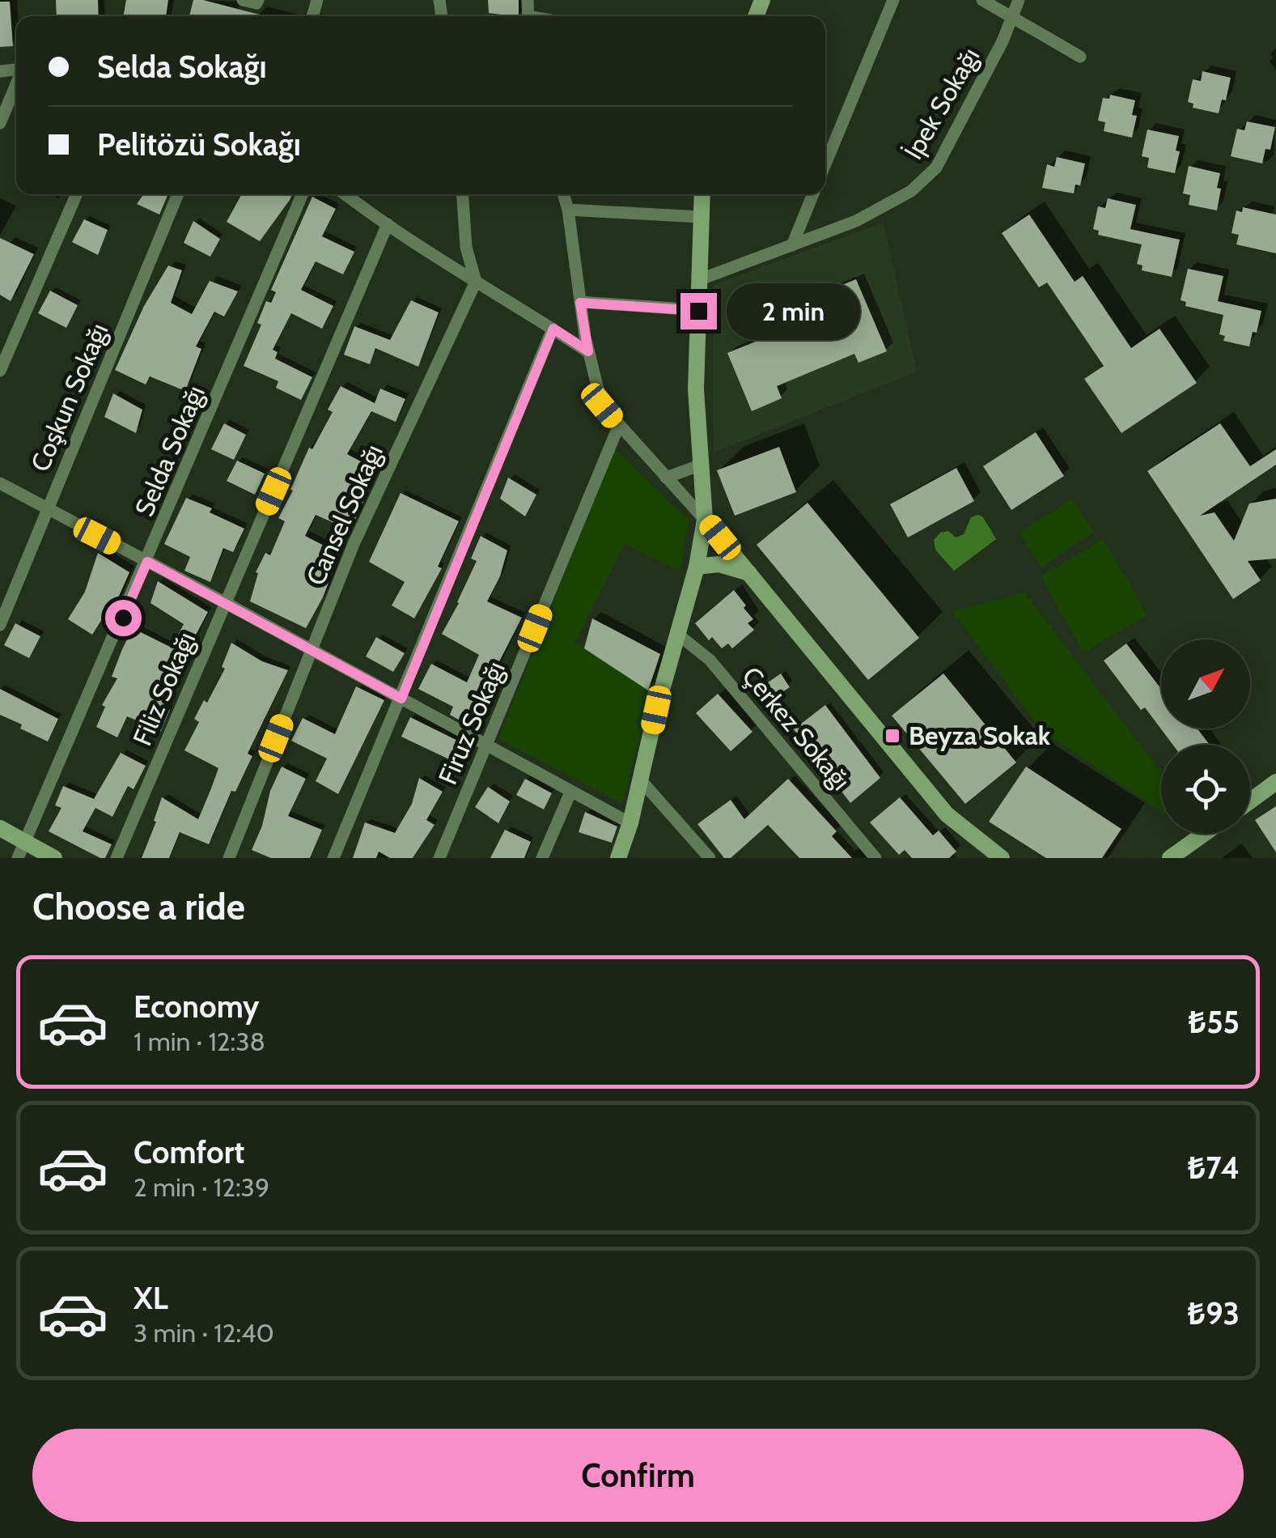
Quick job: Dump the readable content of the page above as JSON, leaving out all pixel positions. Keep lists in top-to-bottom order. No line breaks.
{"streets":{"street":["İpek Sokağı","Coşkun Sokağı","Selda Sokağı","Cansel Sokağı","Filiz Sokağı","Firuz Sokağı","Çerkez Sokağı"]},"places":{"transit":["Beyza Sokak"]},"north":"top right","page":{"banner":["Selda Sokağı","Pelitözü Sokağı"],"bubble":"2 min","heading":"Choose a ride","list":[{"name":"Economy","note":"1 min · 12:38","value":"₺55"},{"name":"Comfort","note":"2 min · 12:39","value":"₺74"},{"name":"XL","note":"3 min · 12:40","value":"₺93"}],"buttons":"Confirm"}}
